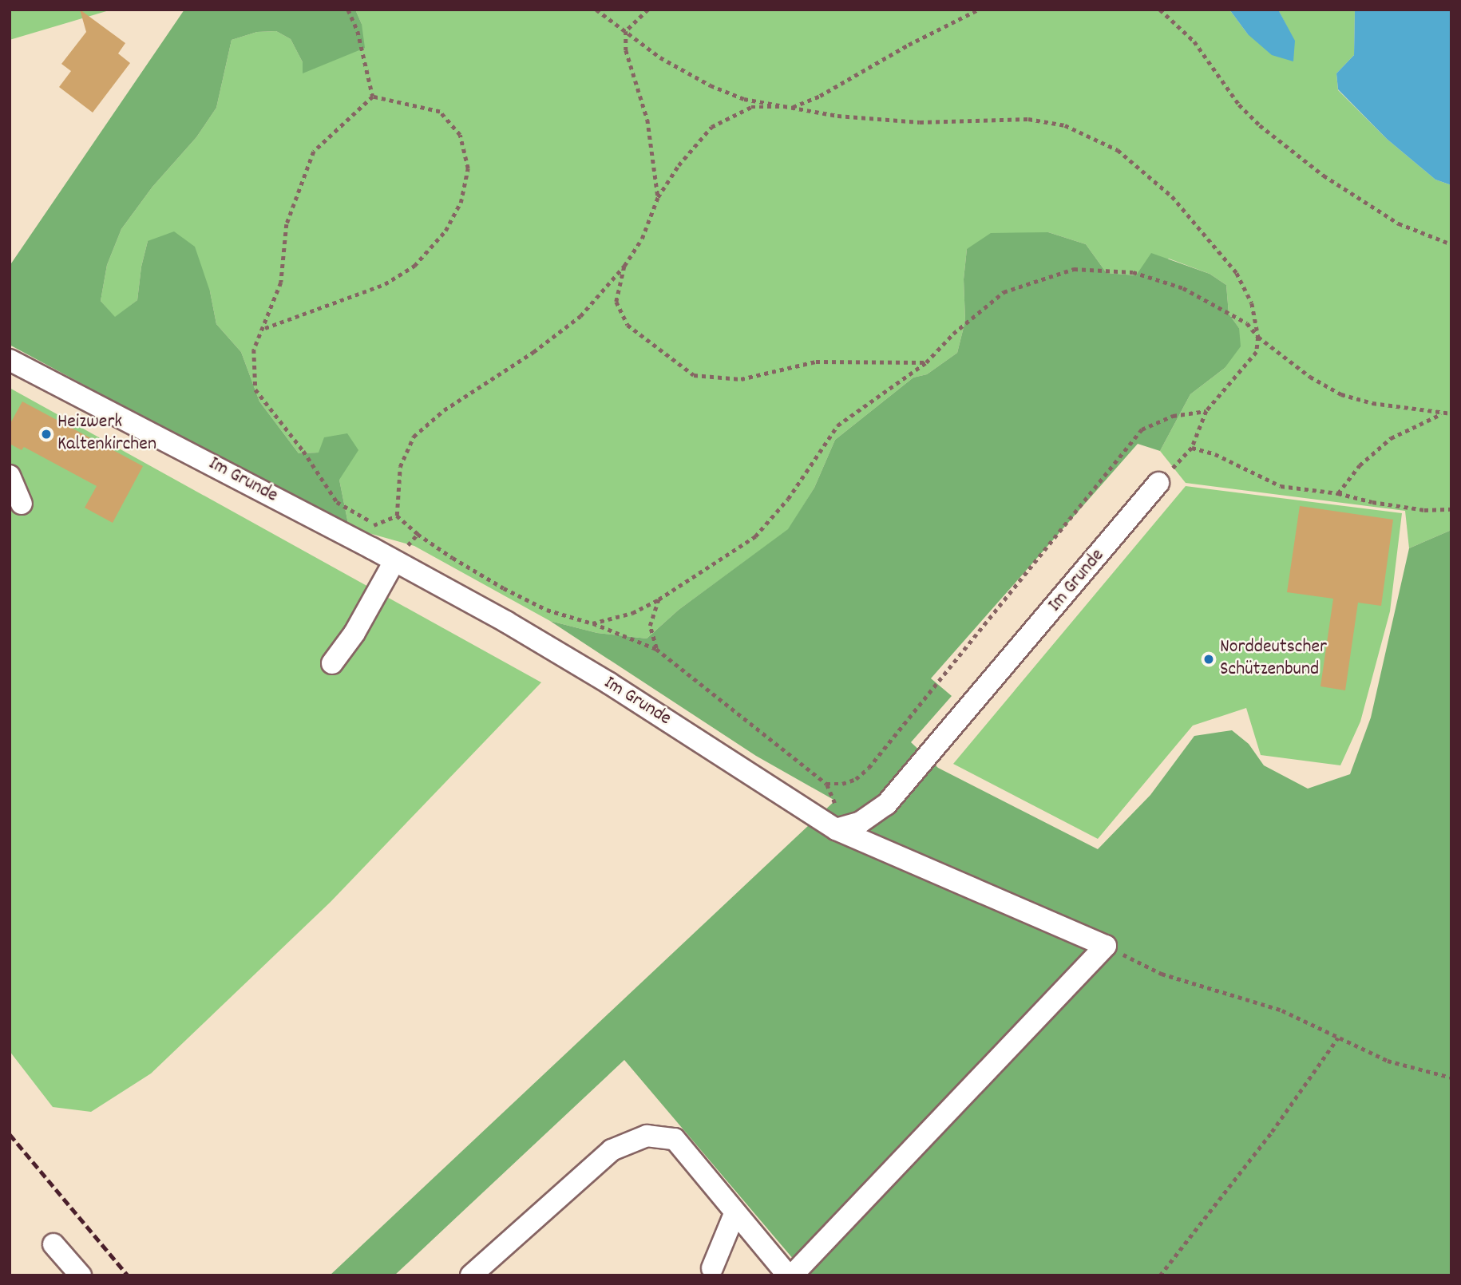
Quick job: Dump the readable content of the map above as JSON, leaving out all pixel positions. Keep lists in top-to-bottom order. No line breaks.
{"streets":{"street":["Im Grunde"]},"places":["Heizwerk Kaltenkirchen","Norddeutscher Schützenbund"]}
